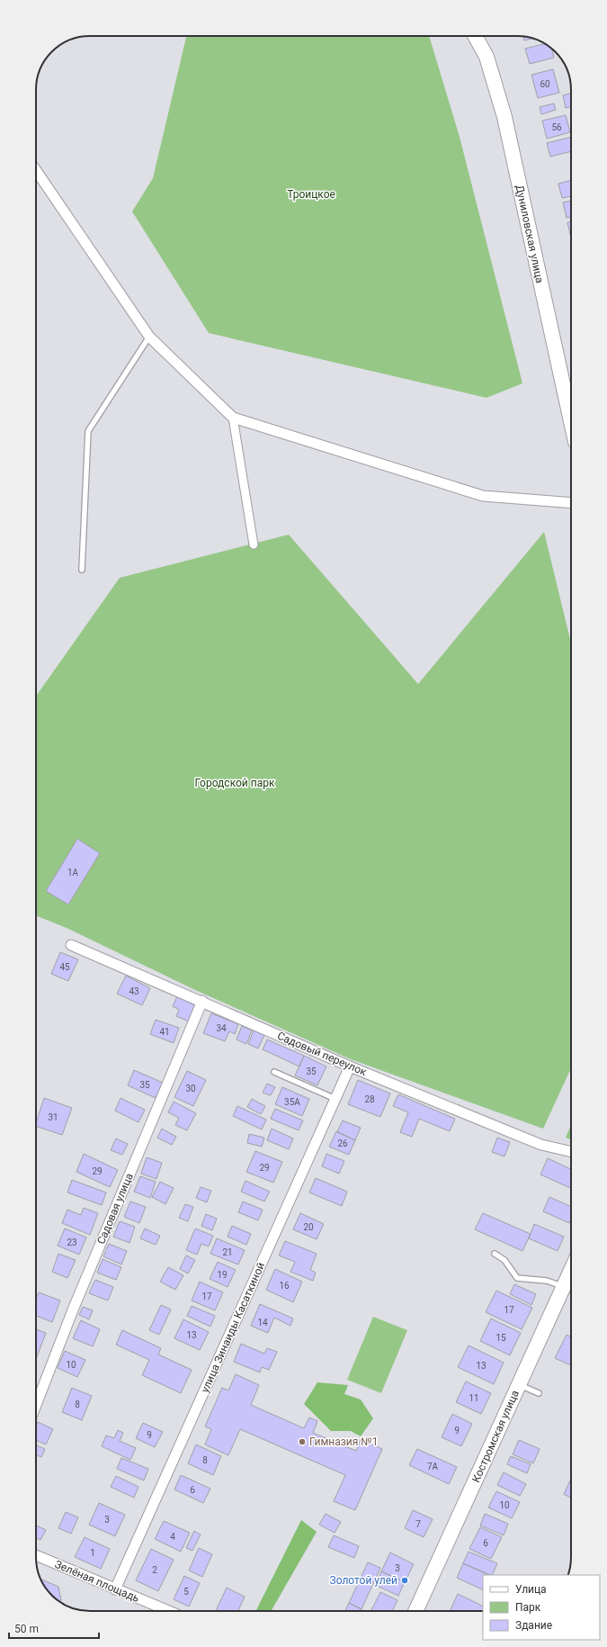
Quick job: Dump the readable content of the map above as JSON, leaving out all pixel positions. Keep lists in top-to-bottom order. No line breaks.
{"streets":{"main road":["Дуниловская улица","Костромская улица"],"street":["Садовый переулок","Садовая улица","улица Зинаиды Касаткиной","Зелёная площадь"]},"crossings":[["Садовый переулок","Садовая улица"],["Садовый переулок","улица Зинаиды Касаткиной"],["улица Зинаиды Касаткиной","Зелёная площадь"]],"parks":["Троицкое","Городской парк"],"places":["Гимназия №1","Золотой улей"],"house_numbers":["60","56","1А","45","43","34","41","35","35","30","28","35А","31","26","29","29","20","23","21","19","16","17","17","14","13","15","10","13","11","8","9","9","8","7А","6","10","3","7","4","6","1","3","2","5"],"legend":["Улица","Парк","Здание"],"scale_bar":"50 m"}
